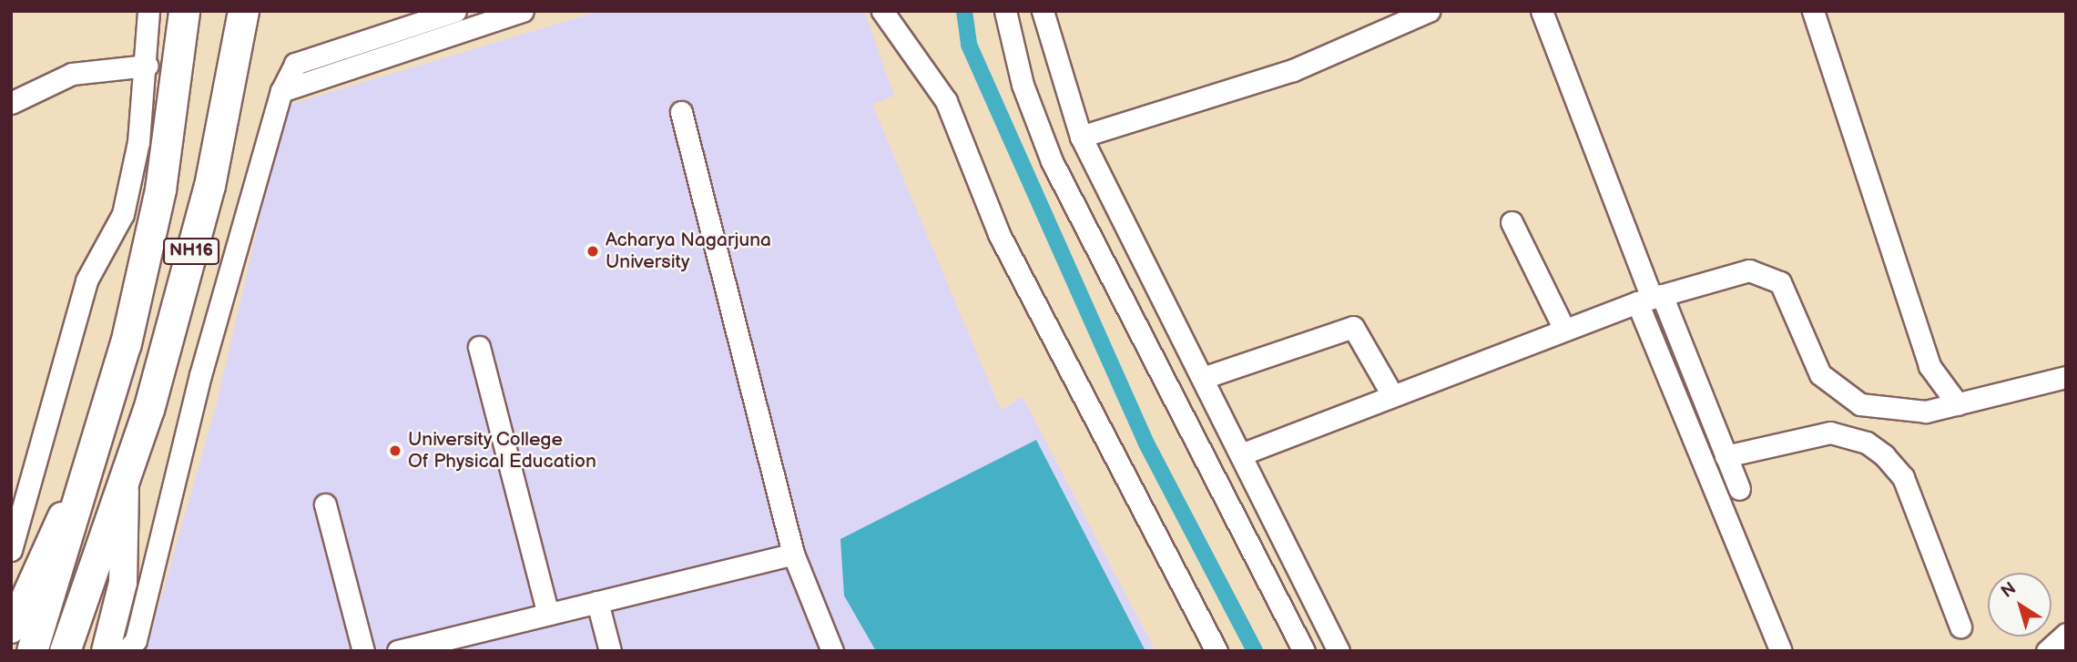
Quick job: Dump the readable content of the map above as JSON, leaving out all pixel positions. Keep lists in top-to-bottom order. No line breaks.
{"streets":{"highway":["NH16"]},"places":["Acharya Nagarjuna University","University College Of Physical Education"],"north":"top left"}
